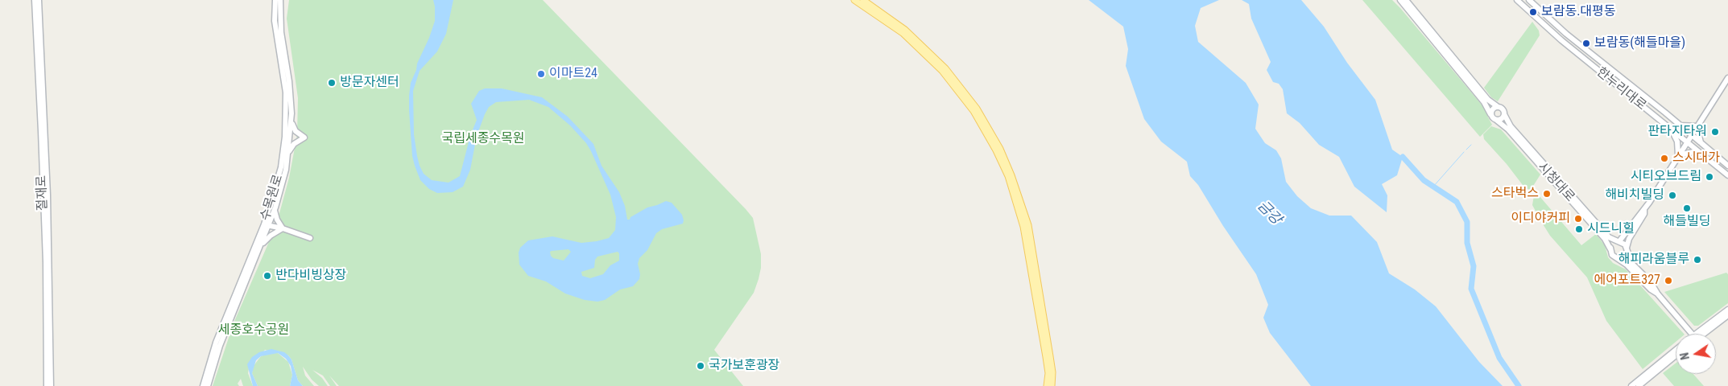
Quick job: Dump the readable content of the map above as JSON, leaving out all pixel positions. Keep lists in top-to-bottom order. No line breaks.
{"streets":{"street":["한누리대로","시청대로","절재로","수목원로"]},"water":["금강"],"parks":["국립세종수목원","세종호수공원"],"places":["보람동.대평동","보람동(해들마을)","이마트24","방문자센터","판타지타워","스시대가","시티오브드림","스타벅스","해비치빌딩","해들빌딩","이디야커피","시드니힐","해피라움블루","반다비빙상장","에어포트327","국가보훈광장"],"north":"left"}
